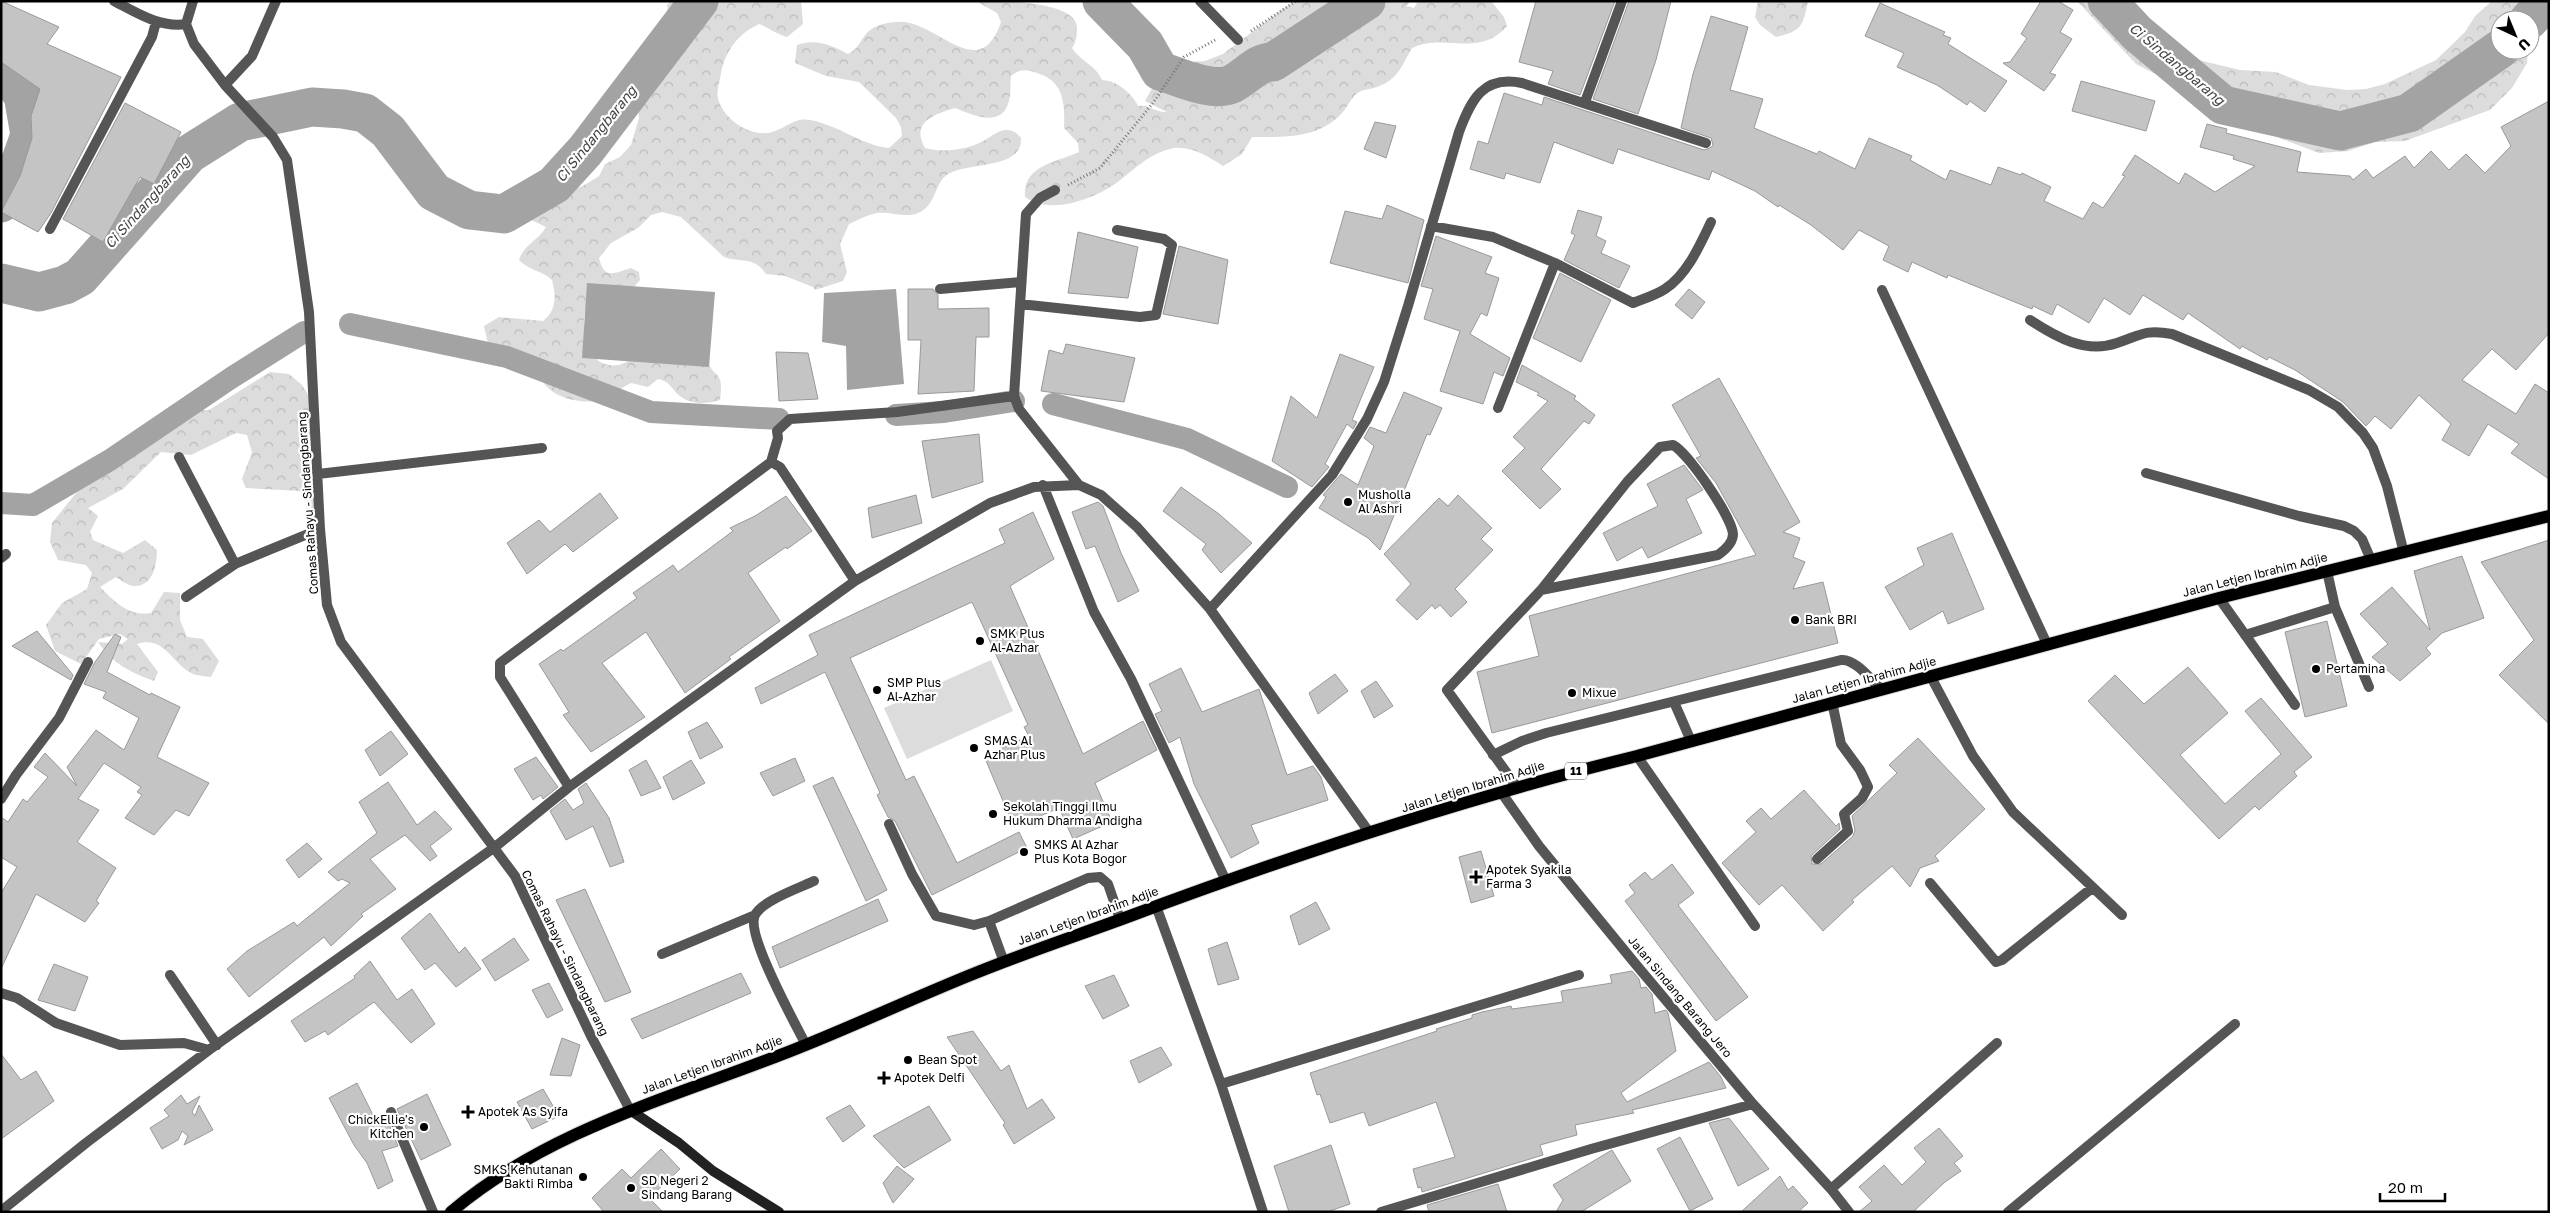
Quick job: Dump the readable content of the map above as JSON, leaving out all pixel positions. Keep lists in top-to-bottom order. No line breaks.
{"streets":{"main road":["Jalan Letjen Ibrahim Adjie","11"],"street":["Comas Rahayu - Sindangbarang","Jalan Sindang Barang Jero"]},"crossings":[["Comas Rahayu - Sindangbarang","Jalan Letjen Ibrahim Adjie"],["Jalan Letjen Ibrahim Adjie","Jalan Sindang Barang Jero"]],"water":["Ci Sindangbarang"],"places":{"other":["Musholla Al Ashri","Bank BRI","SMK Plus Al-Azhar","Pertamina","SMP Plus Al-Azhar","Mixue","SMAS Al Azhar Plus","Sekolah Tinggi Ilmu Hukum Dharma Andigha","SMKS Al Azhar Plus Kota Bogor","Bean Spot","ChickEllie's Kitchen","SMKS Kehutanan Bakti Rimba","SD Negeri 2 Sindang Barang"],"health":["Apotek Syakila Farma 3","Apotek Delfi","Apotek As Syifa"]},"scale_bar":"20 m","north":"bottom right"}
